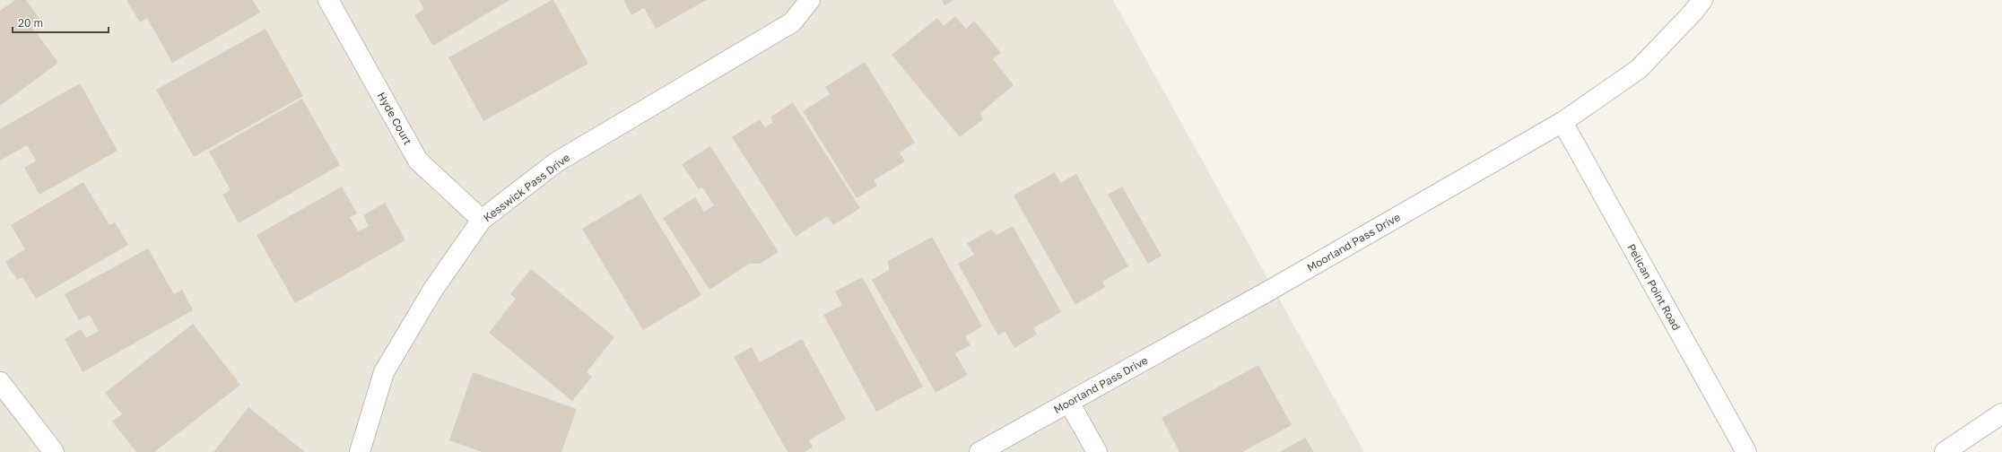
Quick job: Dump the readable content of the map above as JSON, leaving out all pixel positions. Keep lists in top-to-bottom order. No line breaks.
{"streets":{"street":["Hyde Court","Kesswick Pass Drive","Moorland Pass Drive","Pelican Point Road"]},"crossings":[["Hyde Court","Kesswick Pass Drive"],["Moorland Pass Drive","Pelican Point Road"]],"scale_bar":"20 m"}
